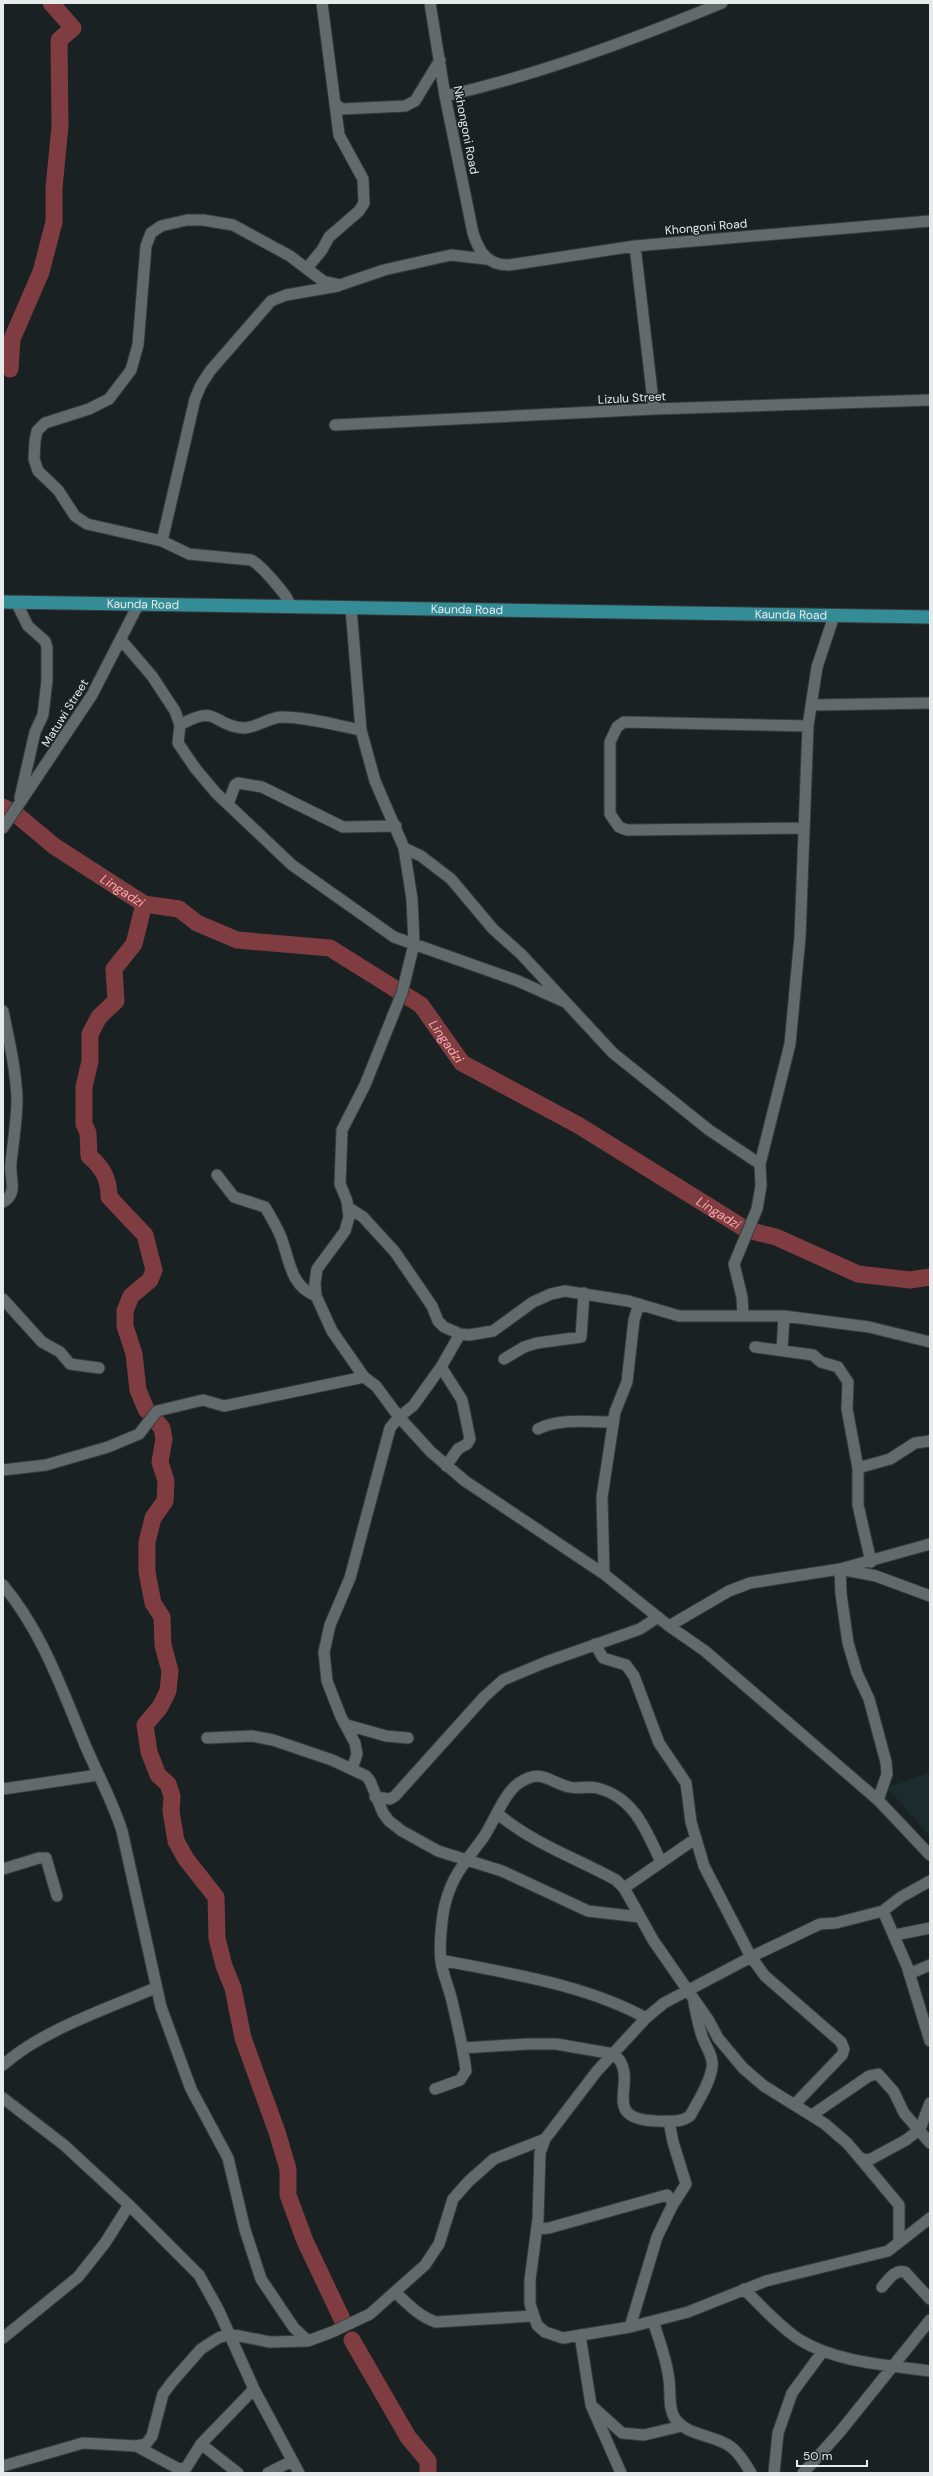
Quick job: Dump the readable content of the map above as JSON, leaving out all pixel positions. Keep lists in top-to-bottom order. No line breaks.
{"streets":{"main road":["Kaunda Road"],"street":["Nkhongoni Road","Khongoni Road","Lizulu Street","Matuwi Street"]},"crossings":[["Nkhongoni Road","Khongoni Road"],["Kaunda Road","Matuwi Street"]],"water":["Lingadzi"],"scale_bar":"50 m"}
